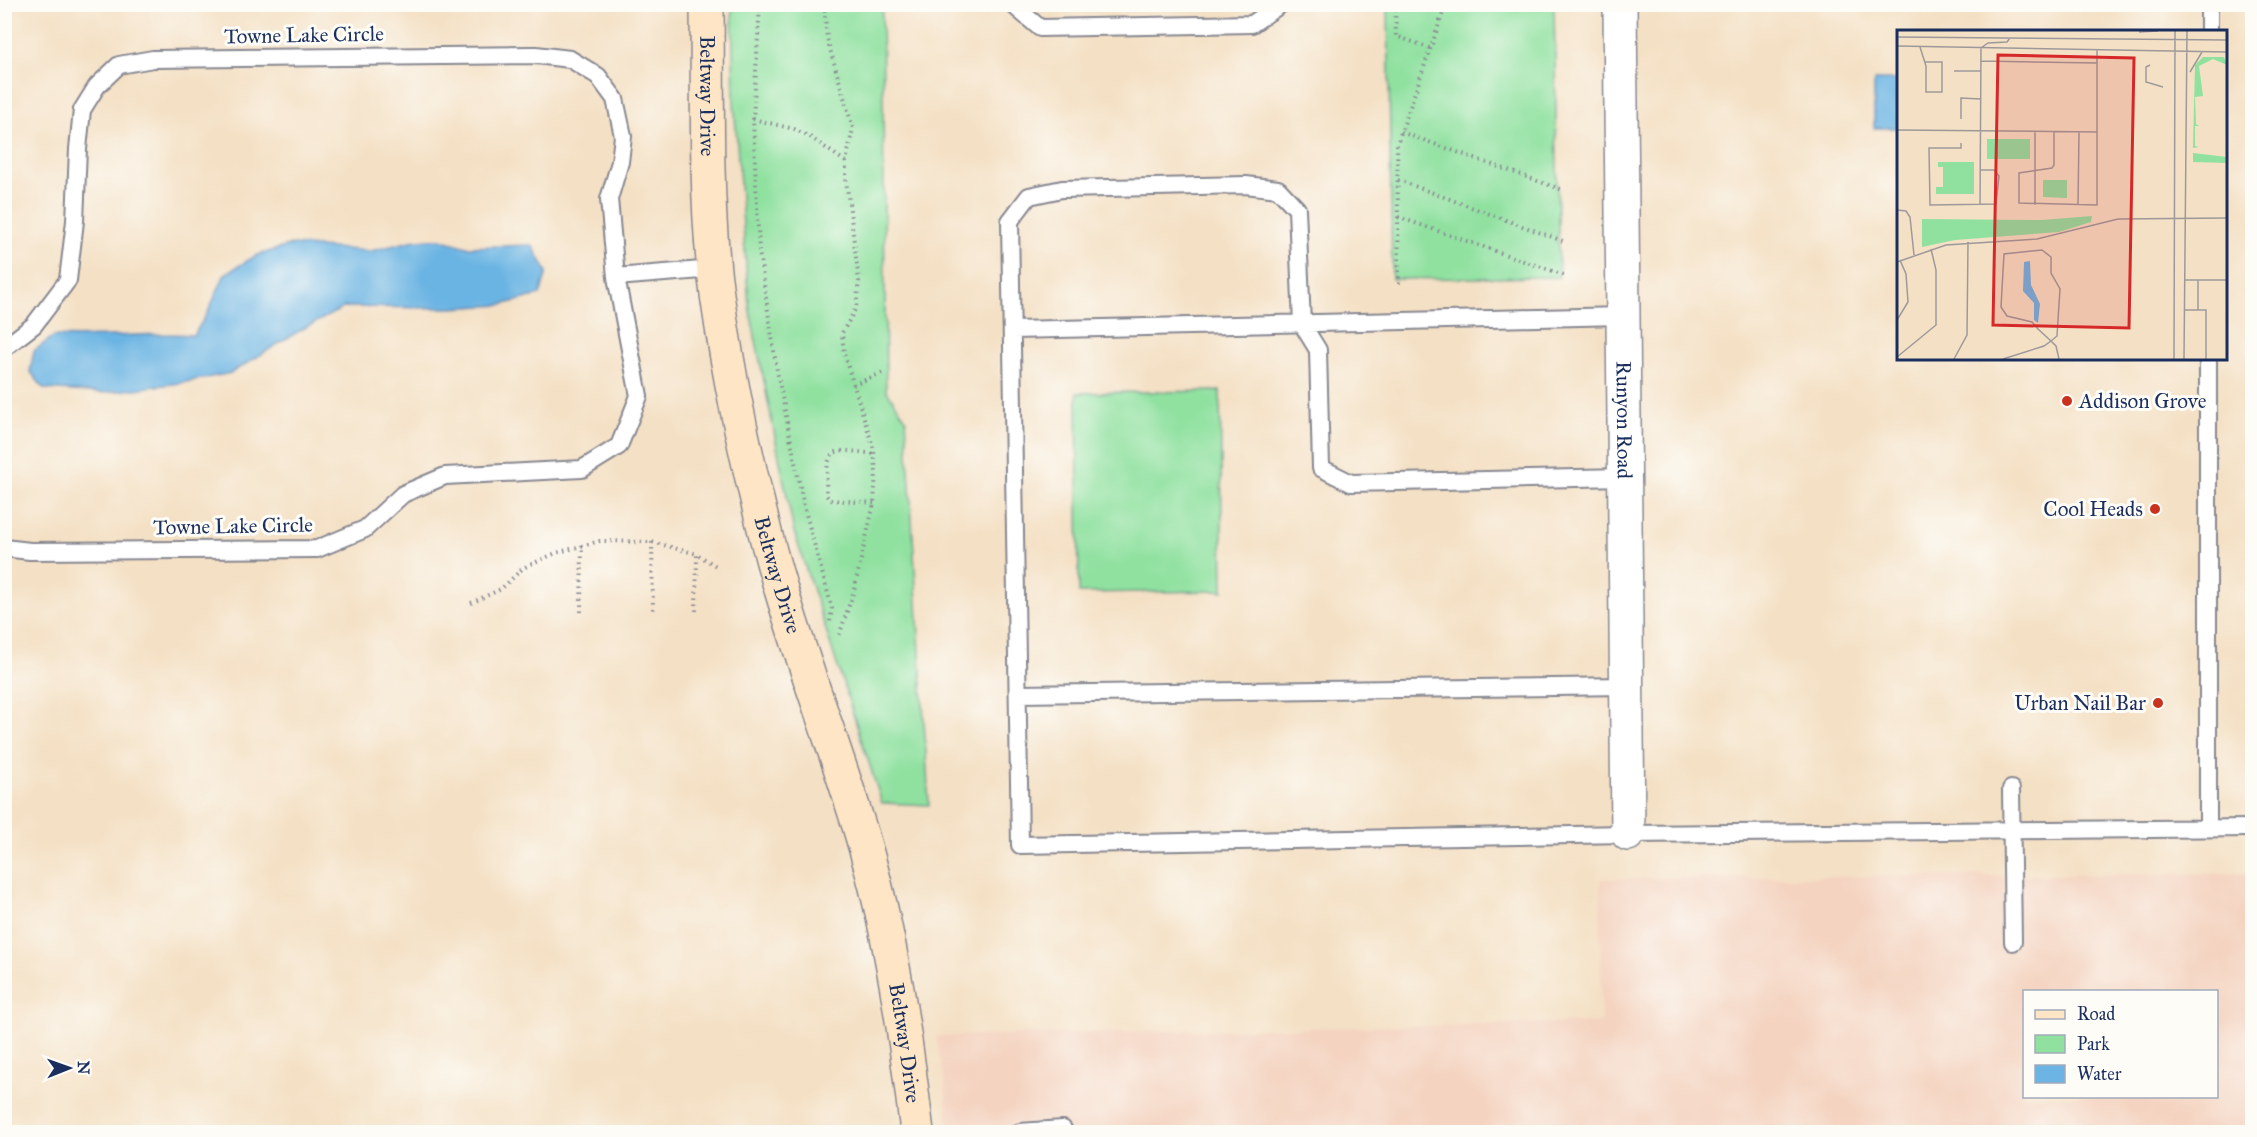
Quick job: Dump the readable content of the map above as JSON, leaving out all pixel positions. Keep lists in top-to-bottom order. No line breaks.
{"streets":{"street":["Beltway Drive","Runyon Road"],"lane":["Towne Lake Circle"]},"places":["Addison Grove","Cool Heads","Urban Nail Bar"],"legend":["Road","Park","Water"],"north":"right"}
